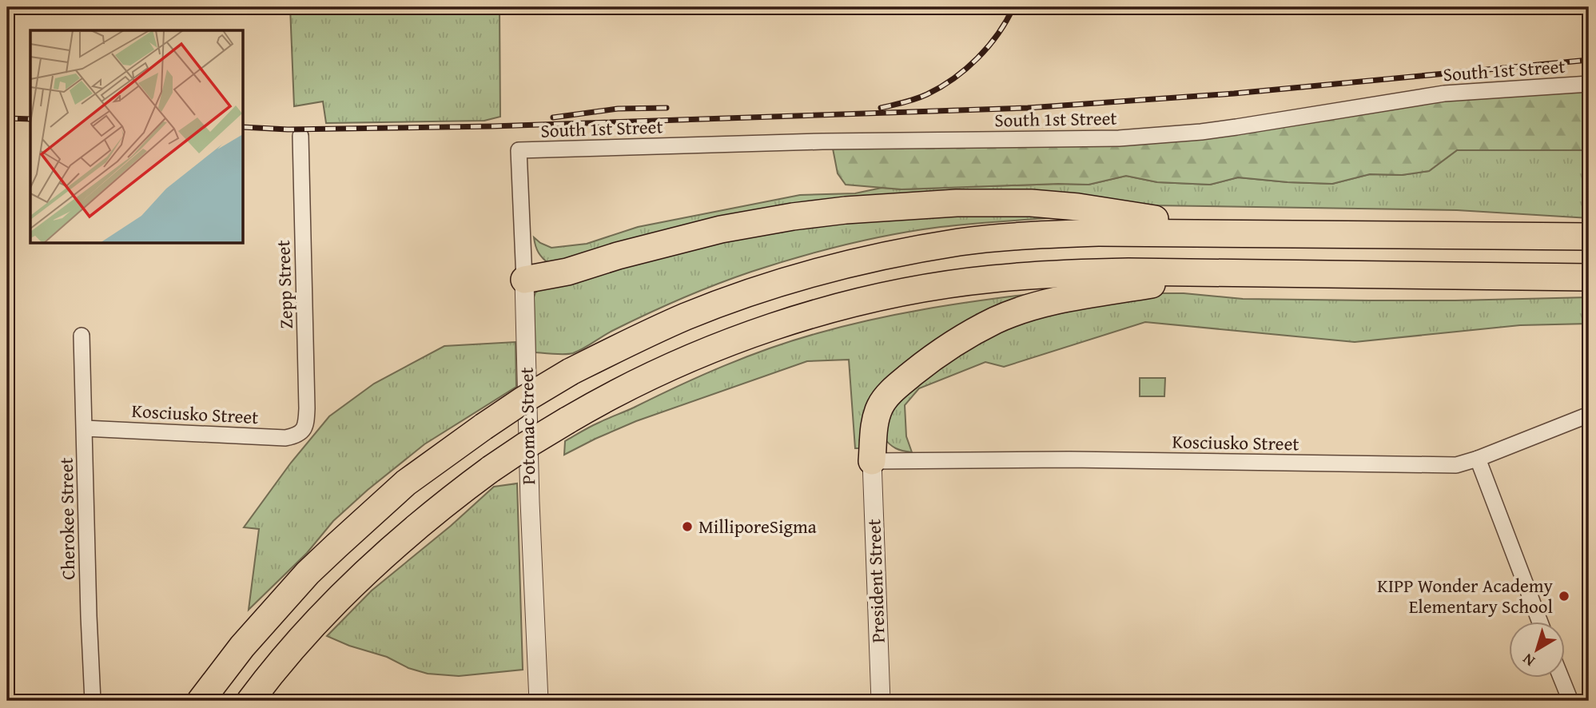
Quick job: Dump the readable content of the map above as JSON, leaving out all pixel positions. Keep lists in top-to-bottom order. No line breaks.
{"streets":{"street":["South 1st Street","Zepp Street","Kosciusko Street","Potomac Street","Cherokee Street","President Street"]},"crossings":[["South 1st Street","Potomac Street"],["Zepp Street","Kosciusko Street"],["Kosciusko Street","Cherokee Street"],["Kosciusko Street","President Street"]],"places":["MilliporeSigma","KIPP Wonder Academy Elementary School"],"north":"bottom left"}
